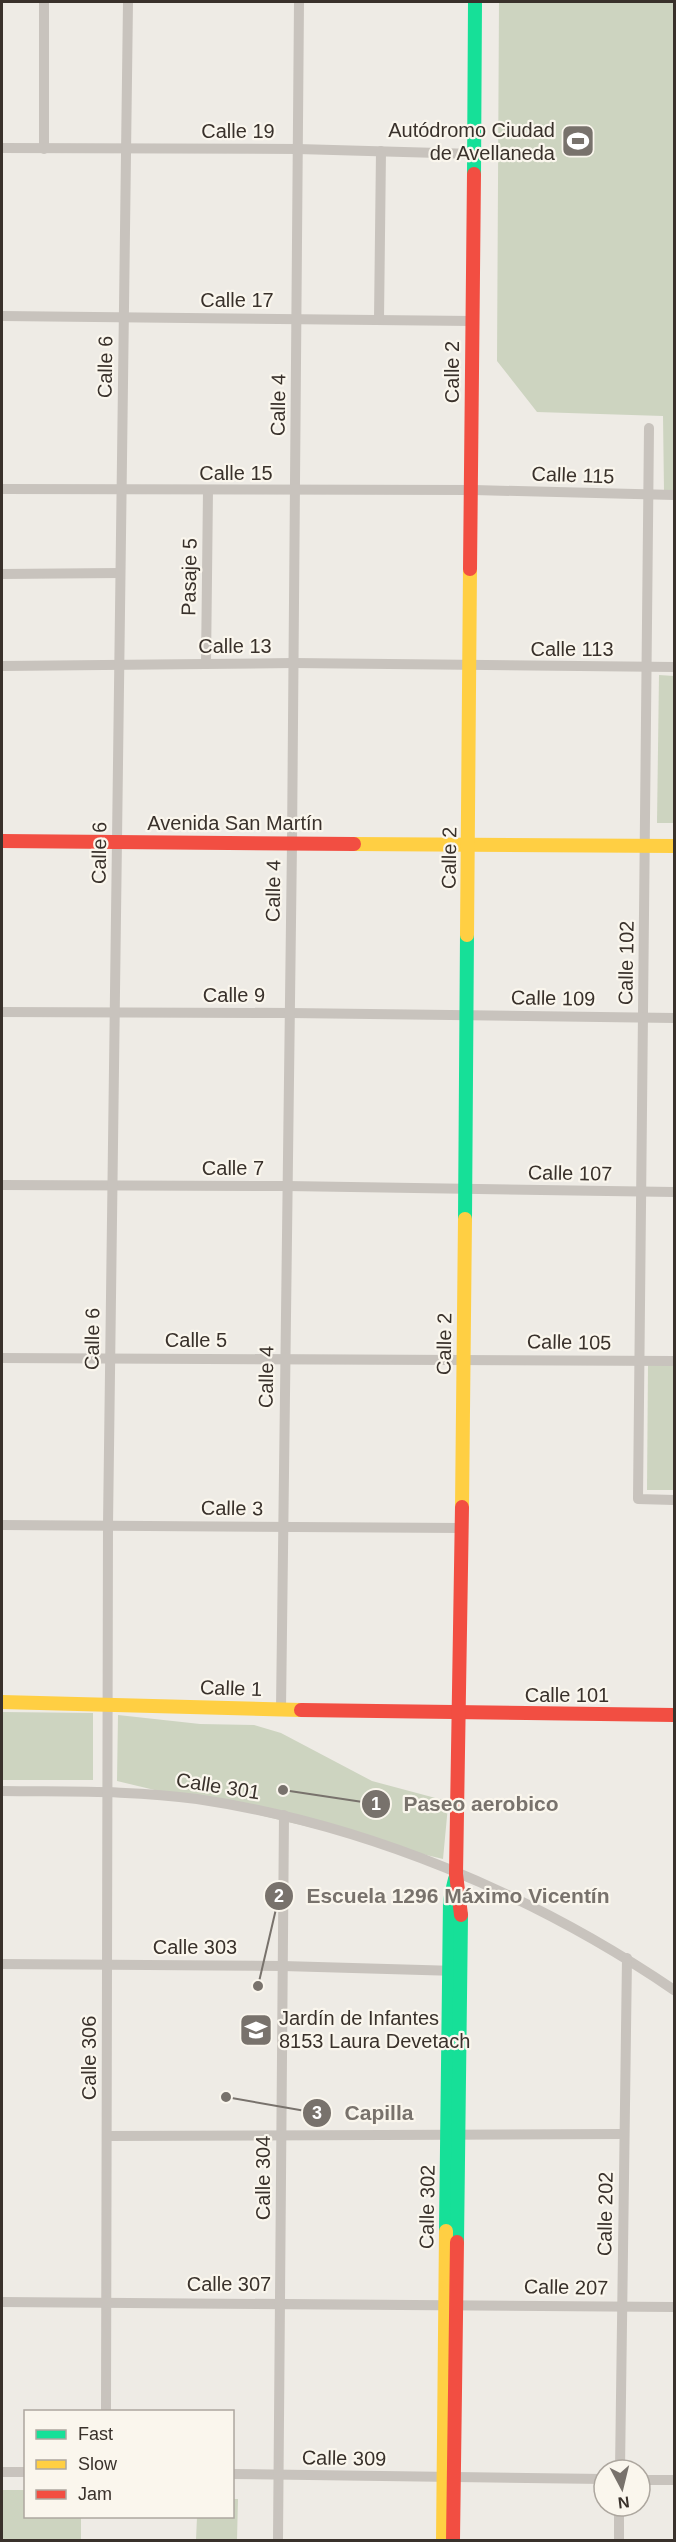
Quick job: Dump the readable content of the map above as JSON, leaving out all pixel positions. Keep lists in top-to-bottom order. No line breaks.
{"streets":{"street":["Calle 19","Calle 17","Calle 6","Calle 2","Calle 4","Calle 15","Calle 115","Pasaje 5","Calle 13","Calle 113","Avenida San Martín","Calle 102","Calle 9","Calle 109","Calle 7","Calle 107","Calle 5","Calle 105","Calle 3","Calle 1","Calle 101","Calle 301","Calle 303","Calle 306","Calle 304","Calle 302","Calle 202","Calle 307","Calle 207","Calle 309"]},"crossings":[["Calle 19","Calle 6"],["Calle 19","Calle 2"],["Calle 19","Calle 4"],["Calle 17","Calle 6"],["Calle 17","Calle 2"],["Calle 17","Calle 4"],["Calle 6","Calle 15"],["Calle 6","Calle 13"],["Calle 6","Avenida San Martín"],["Calle 6","Calle 9"],["Calle 6","Calle 7"],["Calle 6","Calle 5"],["Calle 6","Calle 3"],["Calle 6","Calle 1"],["Calle 6","Calle 306"],["Calle 2","Calle 15"],["Calle 2","Calle 115"],["Calle 2","Calle 13"],["Calle 2","Calle 113"],["Calle 2","Avenida San Martín"],["Calle 2","Calle 9"],["Calle 2","Calle 109"],["Calle 2","Calle 7"],["Calle 2","Calle 107"],["Calle 2","Calle 5"],["Calle 2","Calle 105"],["Calle 2","Calle 3"],["Calle 2","Calle 1"],["Calle 2","Calle 101"],["Calle 2","Calle 302"],["Calle 4","Calle 15"],["Calle 4","Calle 13"],["Calle 4","Avenida San Martín"],["Calle 4","Calle 9"],["Calle 4","Calle 7"],["Calle 4","Calle 5"],["Calle 4","Calle 3"],["Calle 4","Calle 1"],["Calle 15","Calle 115"],["Calle 15","Pasaje 5"],["Calle 115","Calle 102"],["Pasaje 5","Calle 13"],["Calle 13","Calle 113"],["Calle 113","Calle 102"],["Avenida San Martín","Calle 102"],["Calle 102","Calle 109"],["Calle 102","Calle 107"],["Calle 102","Calle 105"],["Calle 9","Calle 109"],["Calle 7","Calle 107"],["Calle 5","Calle 105"],["Calle 1","Calle 101"],["Calle 1","Calle 306"],["Calle 1","Calle 302"],["Calle 101","Calle 302"],["Calle 301","Calle 306"],["Calle 301","Calle 304"],["Calle 301","Calle 302"],["Calle 301","Calle 202"],["Calle 303","Calle 306"],["Calle 303","Calle 304"],["Calle 303","Calle 302"],["Calle 306","Calle 307"],["Calle 304","Calle 307"],["Calle 304","Calle 309"],["Calle 302","Calle 307"],["Calle 302","Calle 207"],["Calle 302","Calle 309"],["Calle 202","Calle 207"],["Calle 307","Calle 207"]],"places":{"sports":["Autódromo Ciudad de Avellaneda"],"other":["Paseo aerobico","Escuela 1296 Máximo Vicentín","Capilla"],"school or university":["Jardín de Infantes 8153 Laura Devetach"]},"legend":["Fast","Slow","Jam"],"north":"bottom"}
